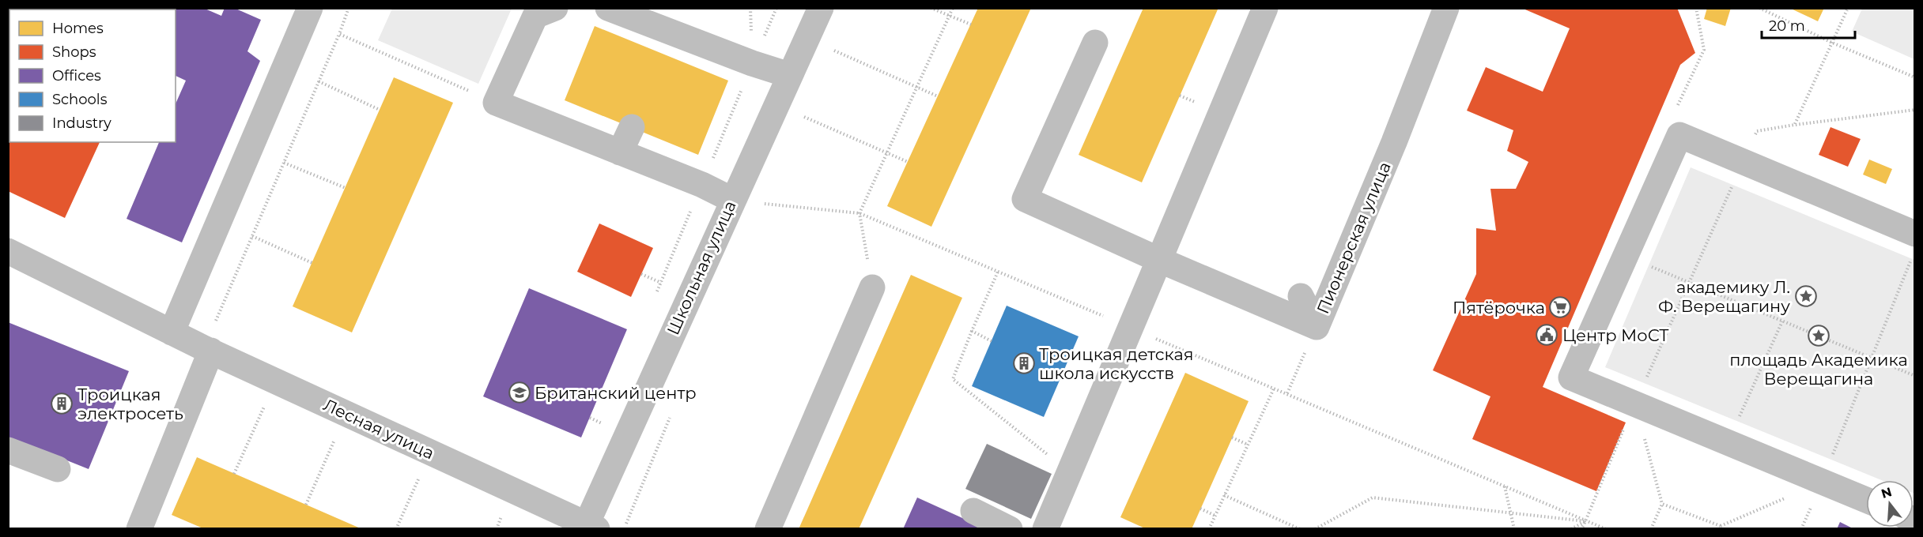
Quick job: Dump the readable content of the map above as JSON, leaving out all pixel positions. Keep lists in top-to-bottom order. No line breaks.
{"streets":{"street":["Пионерская улица","Школьная улица","Лесная улица"]},"crossings":[["Школьная улица","Лесная улица"]],"places":{"place":["академику Л. Ф. Верещагину","площадь Академика Верещагина"],"supermarket":["Пятёрочка"],"public building":["Центр МоСТ"],"building":["Троицкая детская школа искусств","Троицкая электросеть"],"school or university":["Британский центр"]},"legend":["Homes","Shops","Offices","Schools","Industry"],"scale_bar":"20 m","north":"top"}
